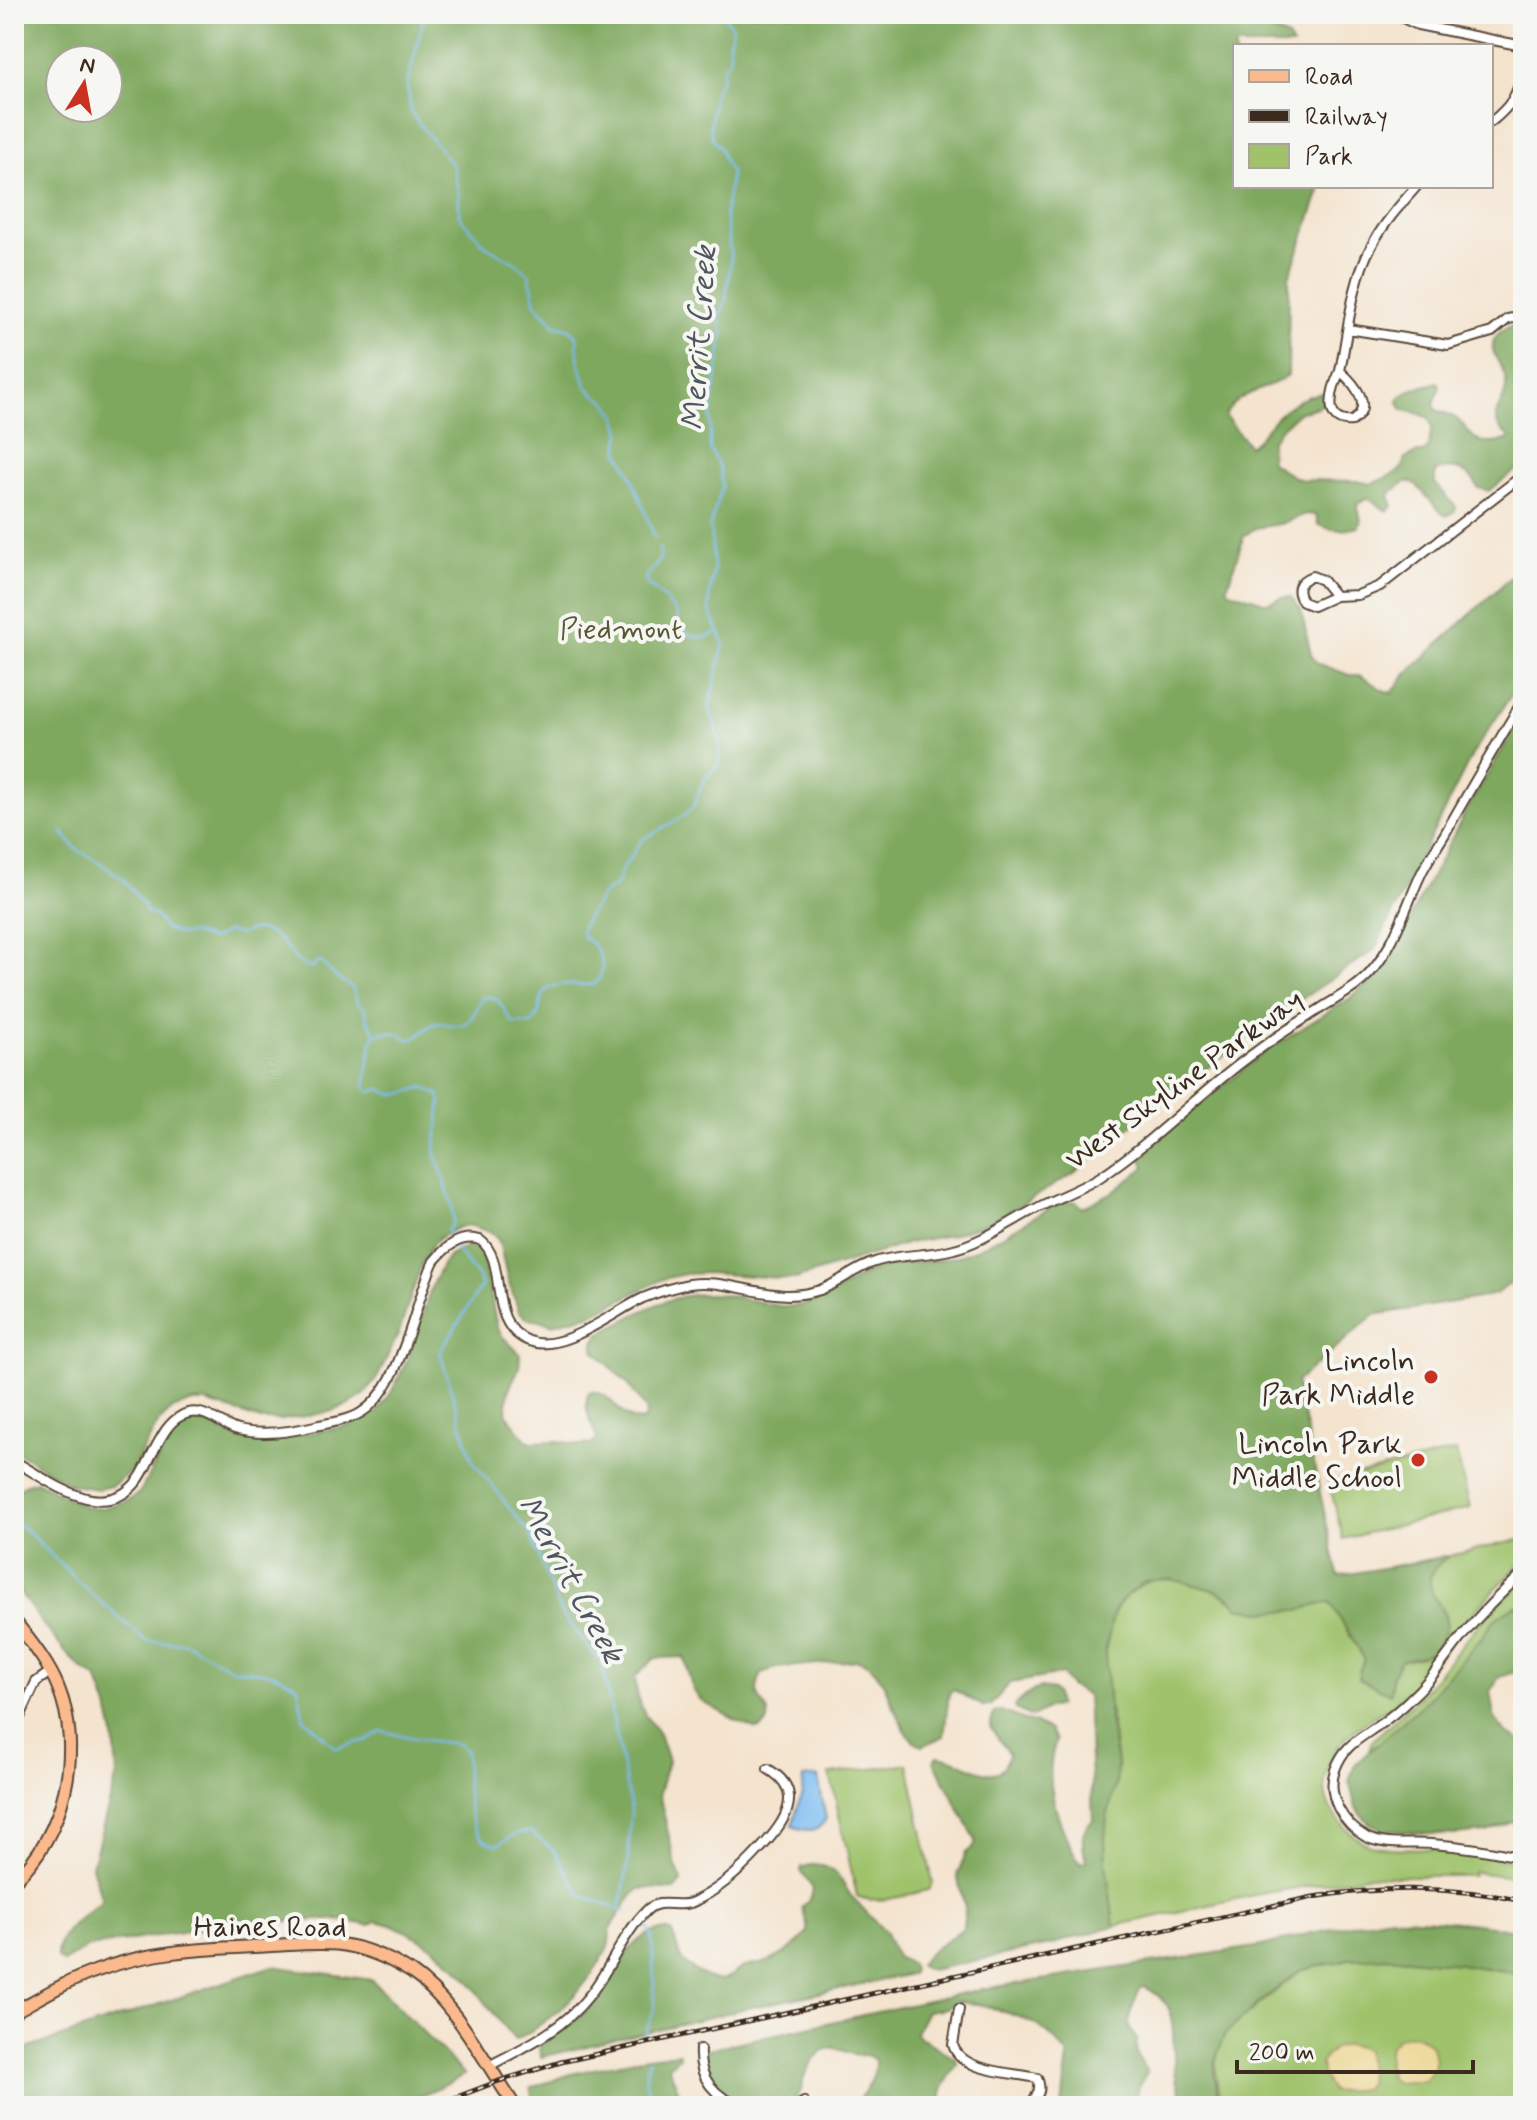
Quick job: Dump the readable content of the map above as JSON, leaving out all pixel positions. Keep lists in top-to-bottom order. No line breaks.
{"streets":{"main road":["Haines Road"],"street":["West Skyline Parkway"]},"water":["Merrit Creek"],"parks":["Piedmont"],"places":["Lincoln Park Middle","Lincoln Park Middle School"],"legend":["Road","Railway","Park"],"scale_bar":"200 m","north":"top"}
